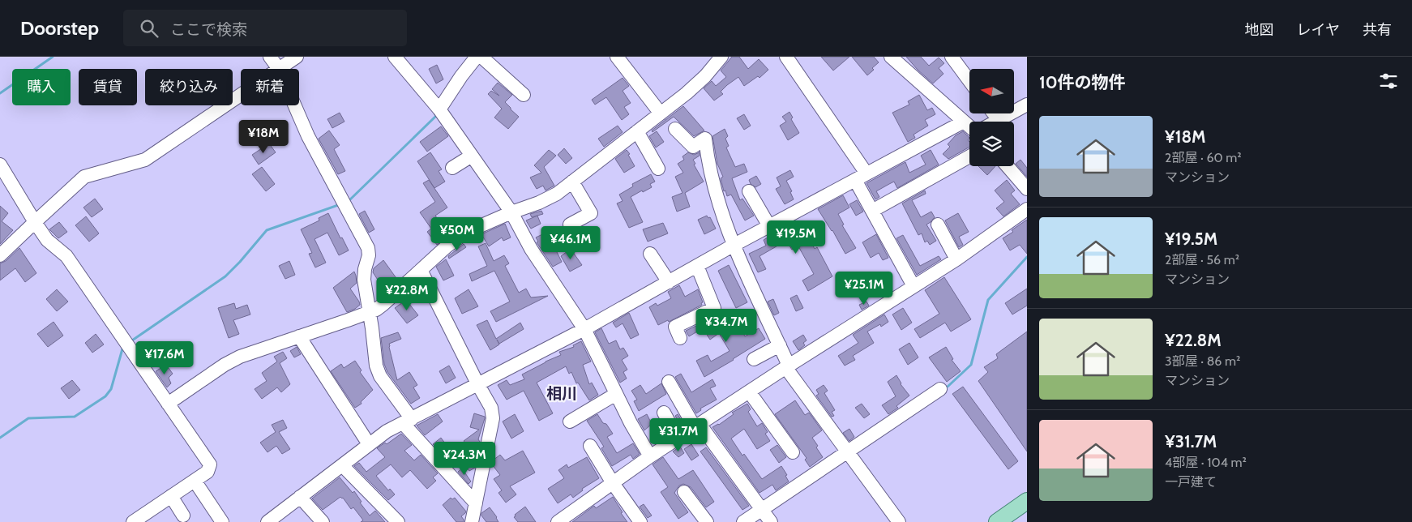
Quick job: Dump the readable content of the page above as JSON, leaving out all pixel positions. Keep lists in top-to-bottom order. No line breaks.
{"districts":["相川"],"north":"left","page":{"header":"Doorstep","search":"ここで検索","nav":["地図","レイヤ","共有"],"heading":"10件の物件","chip":["購入","賃貸","絞り込み","新着"],"list":[{"name":"¥18M","note":"2部屋 · 60 m² · マンション"},{"name":"¥19.5M","note":"2部屋 · 56 m² · マンション"},{"name":"¥22.8M","note":"3部屋 · 86 m² · マンション"},{"name":"¥31.7M","note":"4部屋 · 104 m² · 一戸建て"}],"price":["¥18M","¥50M","¥19.5M","¥46.1M","¥25.1M","¥22.8M","¥34.7M","¥17.6M","¥31.7M","¥24.3M"]}}
